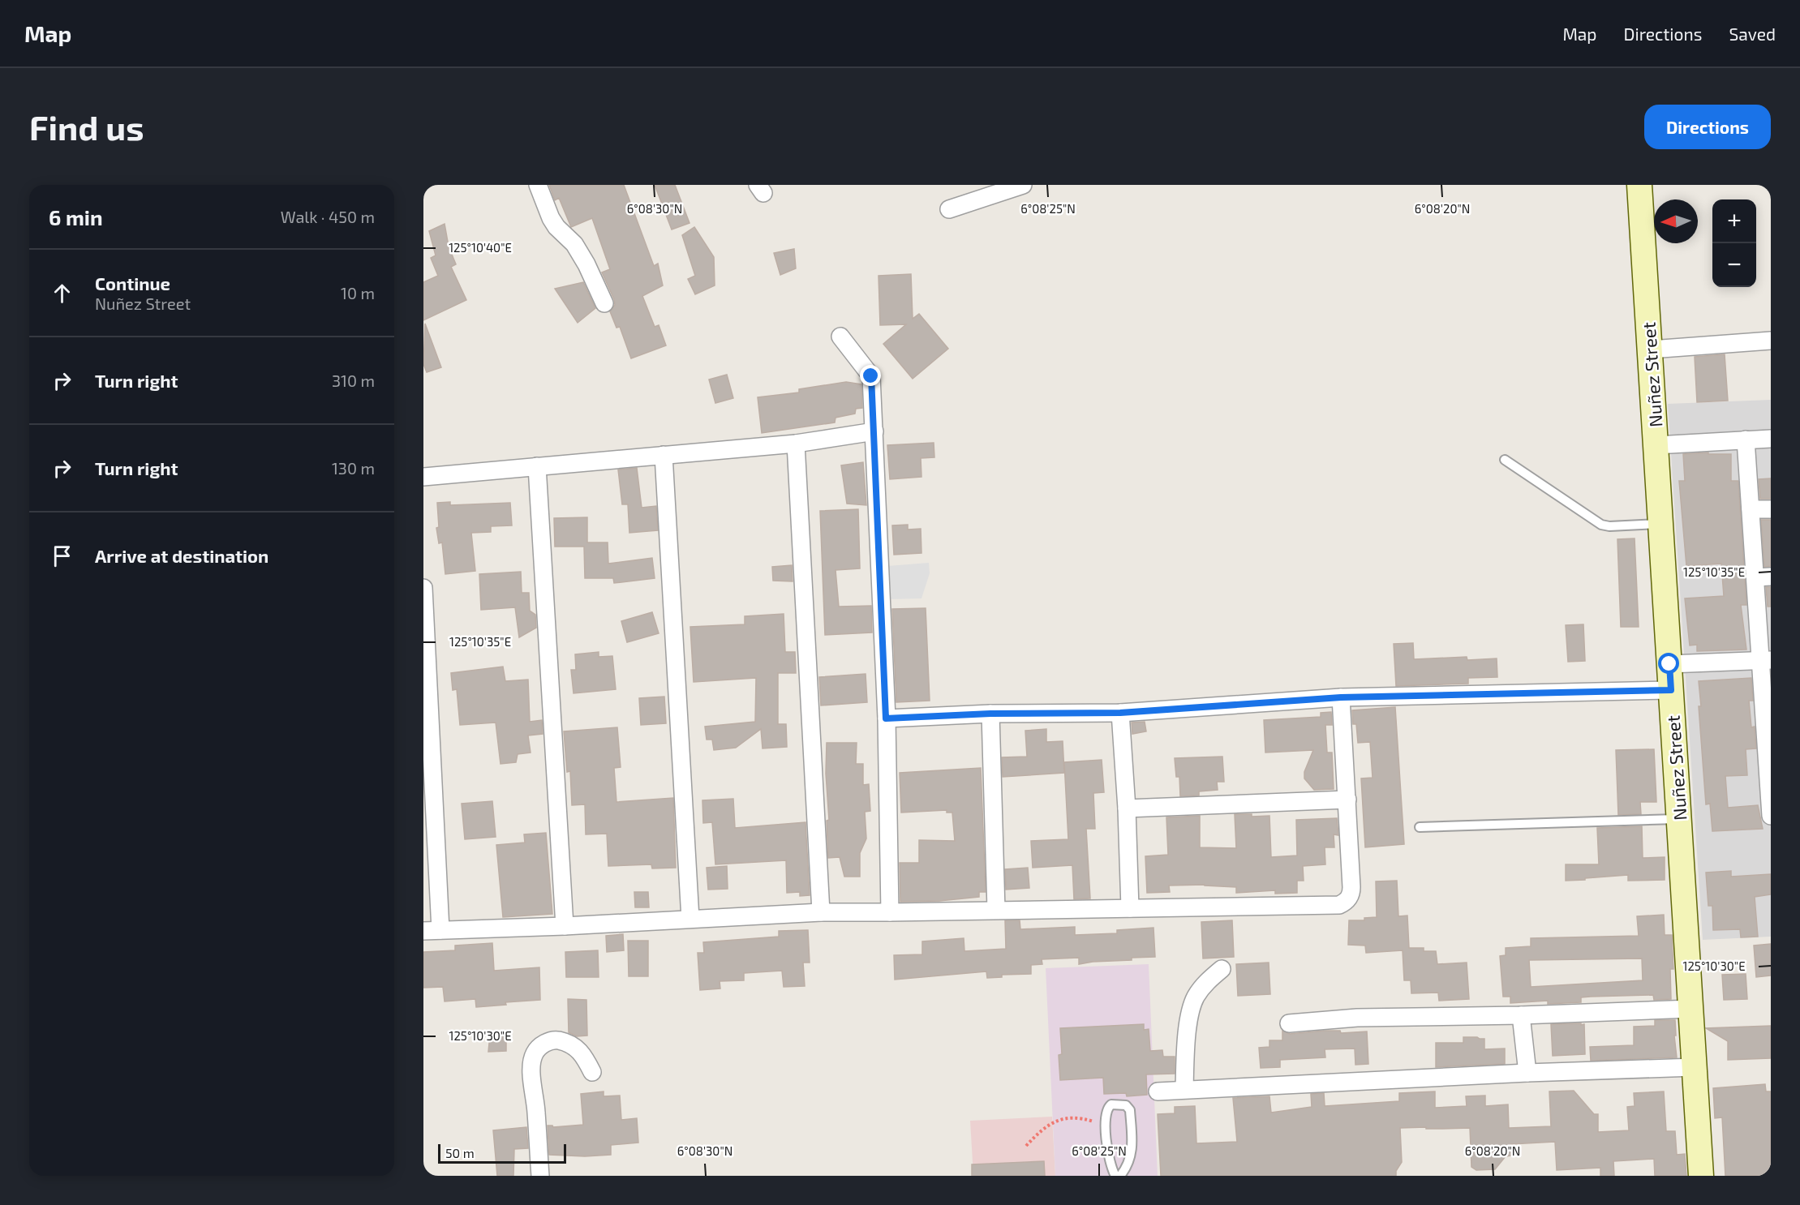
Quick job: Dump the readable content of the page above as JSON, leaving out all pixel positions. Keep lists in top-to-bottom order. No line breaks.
{"streets":{"street":["Nuñez Street"]},"scale_bar":"50 m","north":"left","page":{"header":"Map","nav":["Map","Directions","Saved"],"buttons":"Directions","title":"Find us","heading":["6 min","Walk · 450 m"],"map_buttons":["+","−"],"list":[["Continue","Nuñez Street","10 m"],["Turn right","310 m"],["Turn right","130 m"],"Arrive at destination"],"scale":"50 m"},"coordinates":["6°08'30\"N","6°08'25\"N","6°08'20\"N","125°10'40\"E","125°10'35\"E","125°10'30\"E"]}
